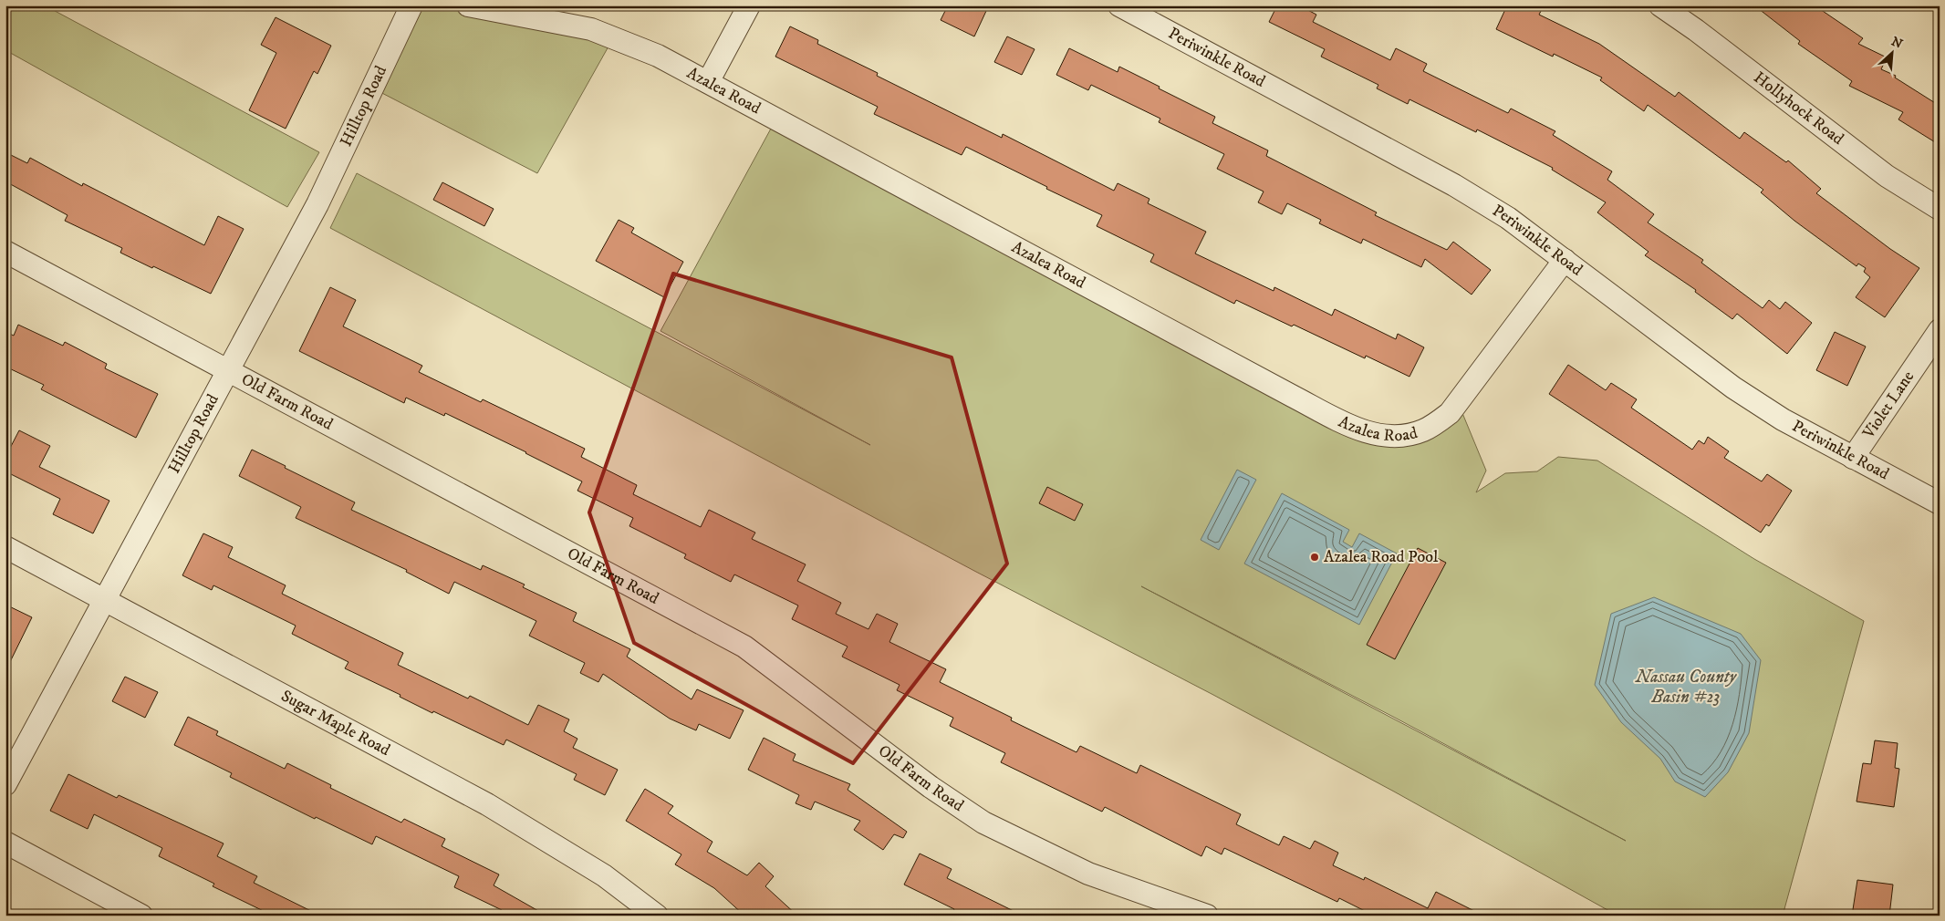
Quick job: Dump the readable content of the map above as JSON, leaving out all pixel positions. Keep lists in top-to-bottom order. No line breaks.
{"streets":{"street":["Periwinkle Road","Azalea Road","Hilltop Road","Hollyhock Road","Old Farm Road","Violet Lane","Sugar Maple Road"]},"crossings":[["Periwinkle Road","Azalea Road"],["Periwinkle Road","Violet Lane"],["Hilltop Road","Old Farm Road"],["Hilltop Road","Sugar Maple Road"]],"water":["Nassau County Basin #23"],"places":["Azalea Road Pool"],"north":"top right"}
